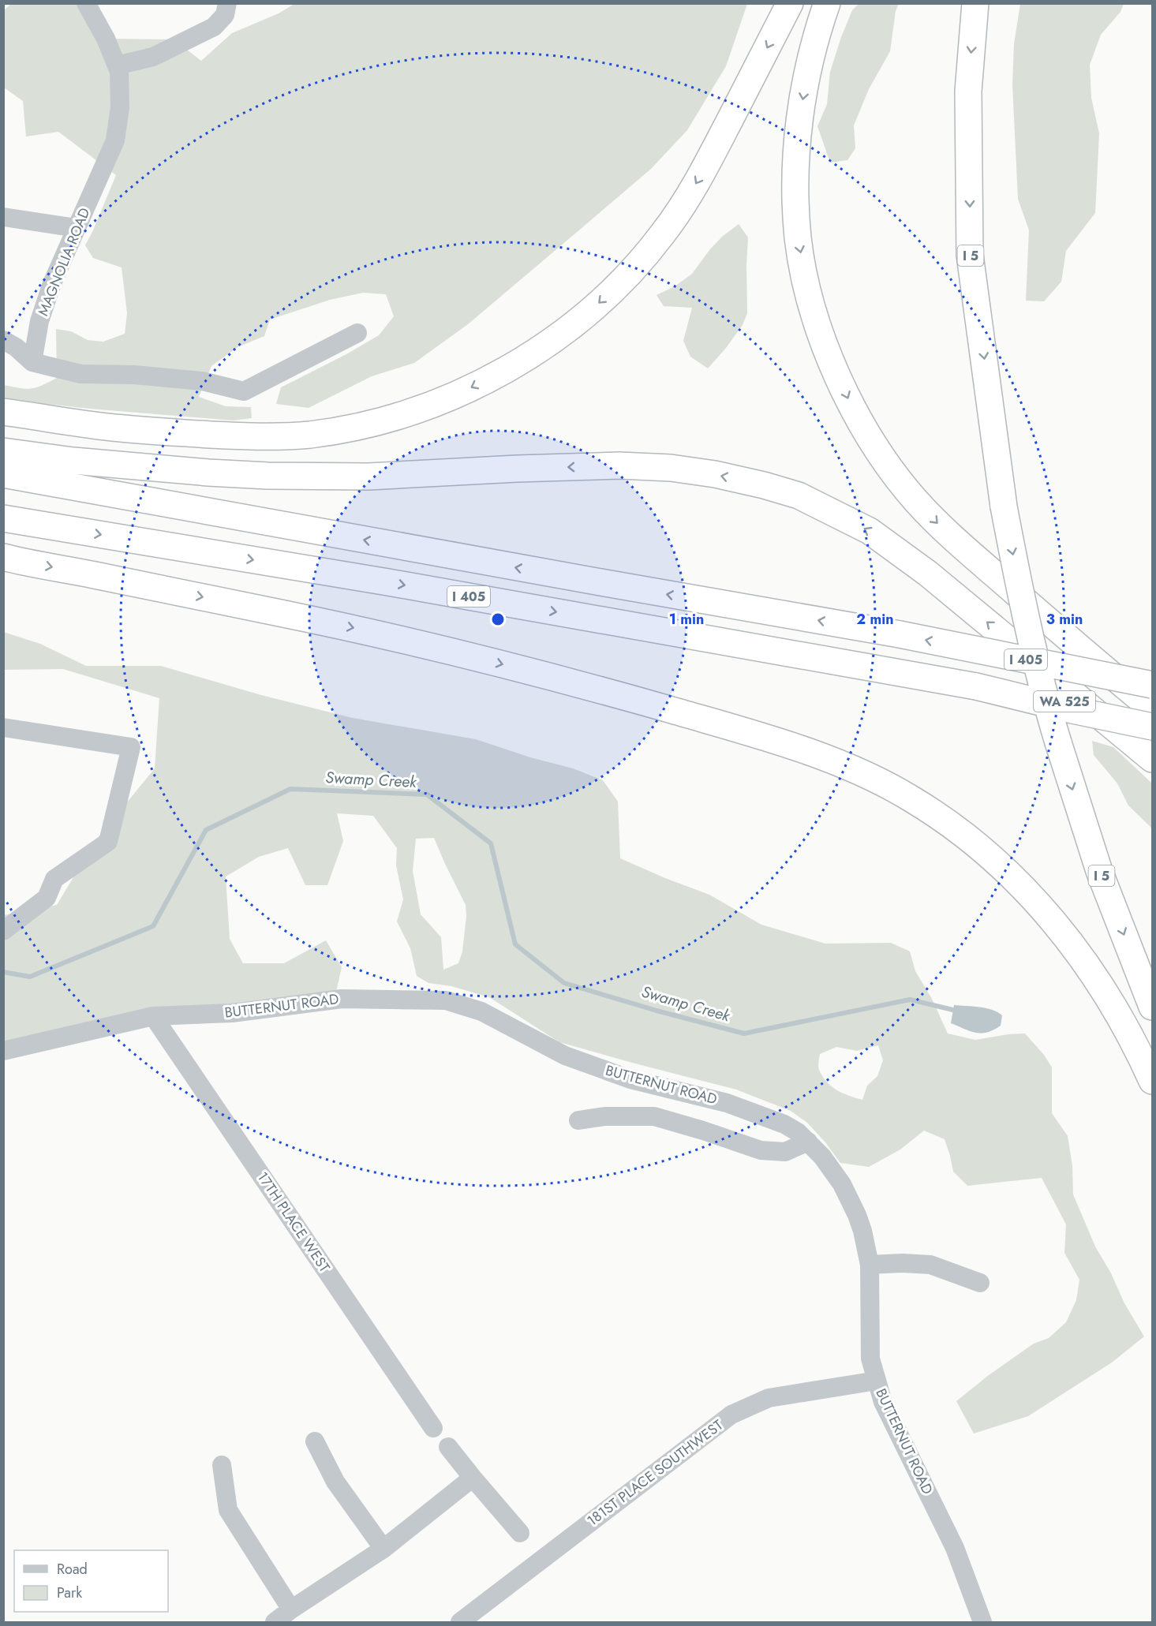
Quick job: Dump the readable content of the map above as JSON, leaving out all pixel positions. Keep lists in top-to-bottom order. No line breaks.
{"streets":{"highway":["I 5","I 405","WA 525"],"street":["MAGNOLIA ROAD","BUTTERNUT ROAD","17TH PLACE WEST","181ST PLACE SOUTHWEST"]},"crossings":[["I 405","WA 525"],["BUTTERNUT ROAD","17TH PLACE WEST"],["BUTTERNUT ROAD","181ST PLACE SOUTHWEST"]],"water":["Swamp Creek"],"legend":["Road","Park"],"rings":["1 min","2 min","3 min"]}
